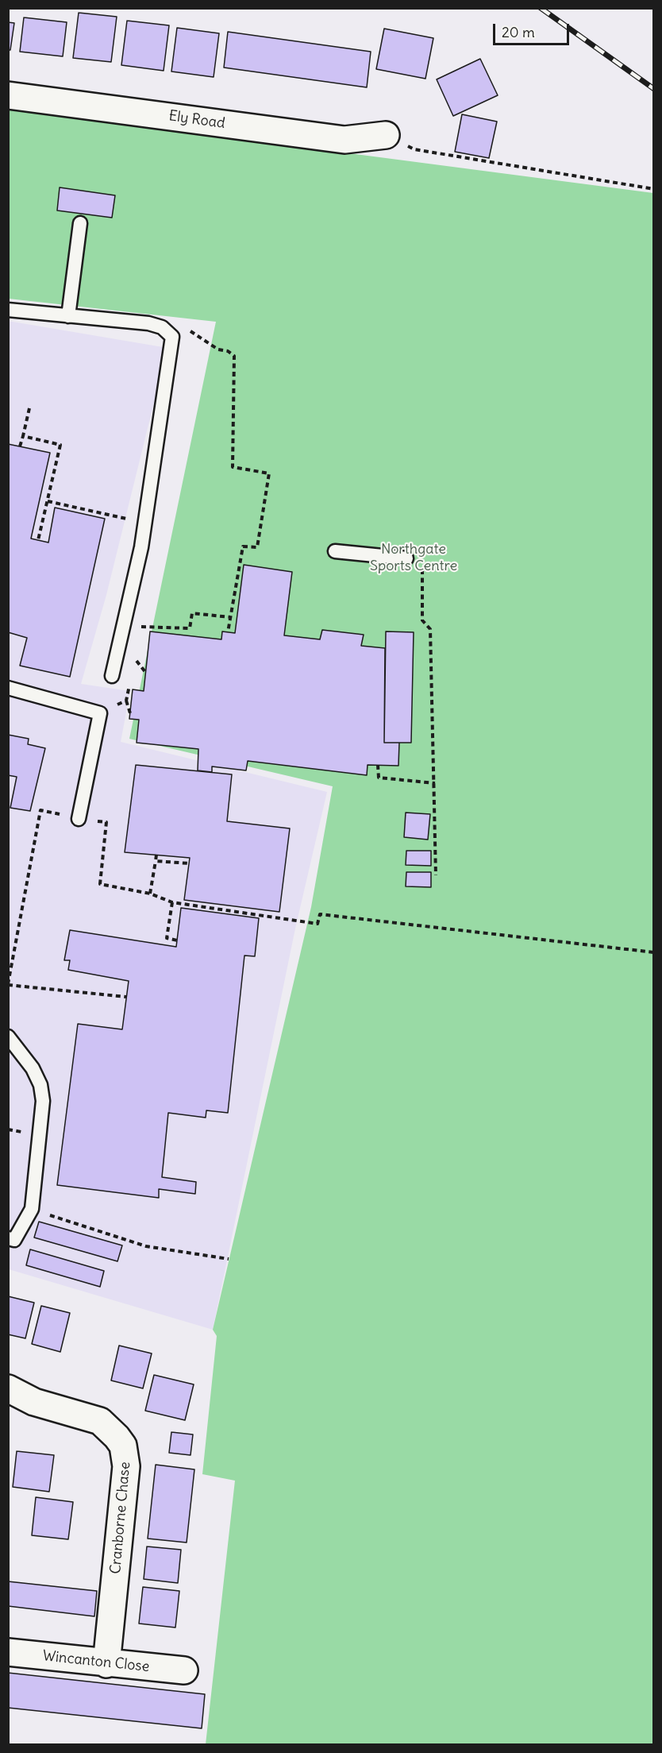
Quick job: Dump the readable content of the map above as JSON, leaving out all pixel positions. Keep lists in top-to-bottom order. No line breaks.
{"streets":{"street":["Ely Road","Cranborne Chase","Wincanton Close"]},"crossings":[["Cranborne Chase","Wincanton Close"]],"parks":["Northgate Sports Centre"],"scale_bar":"20 m"}
